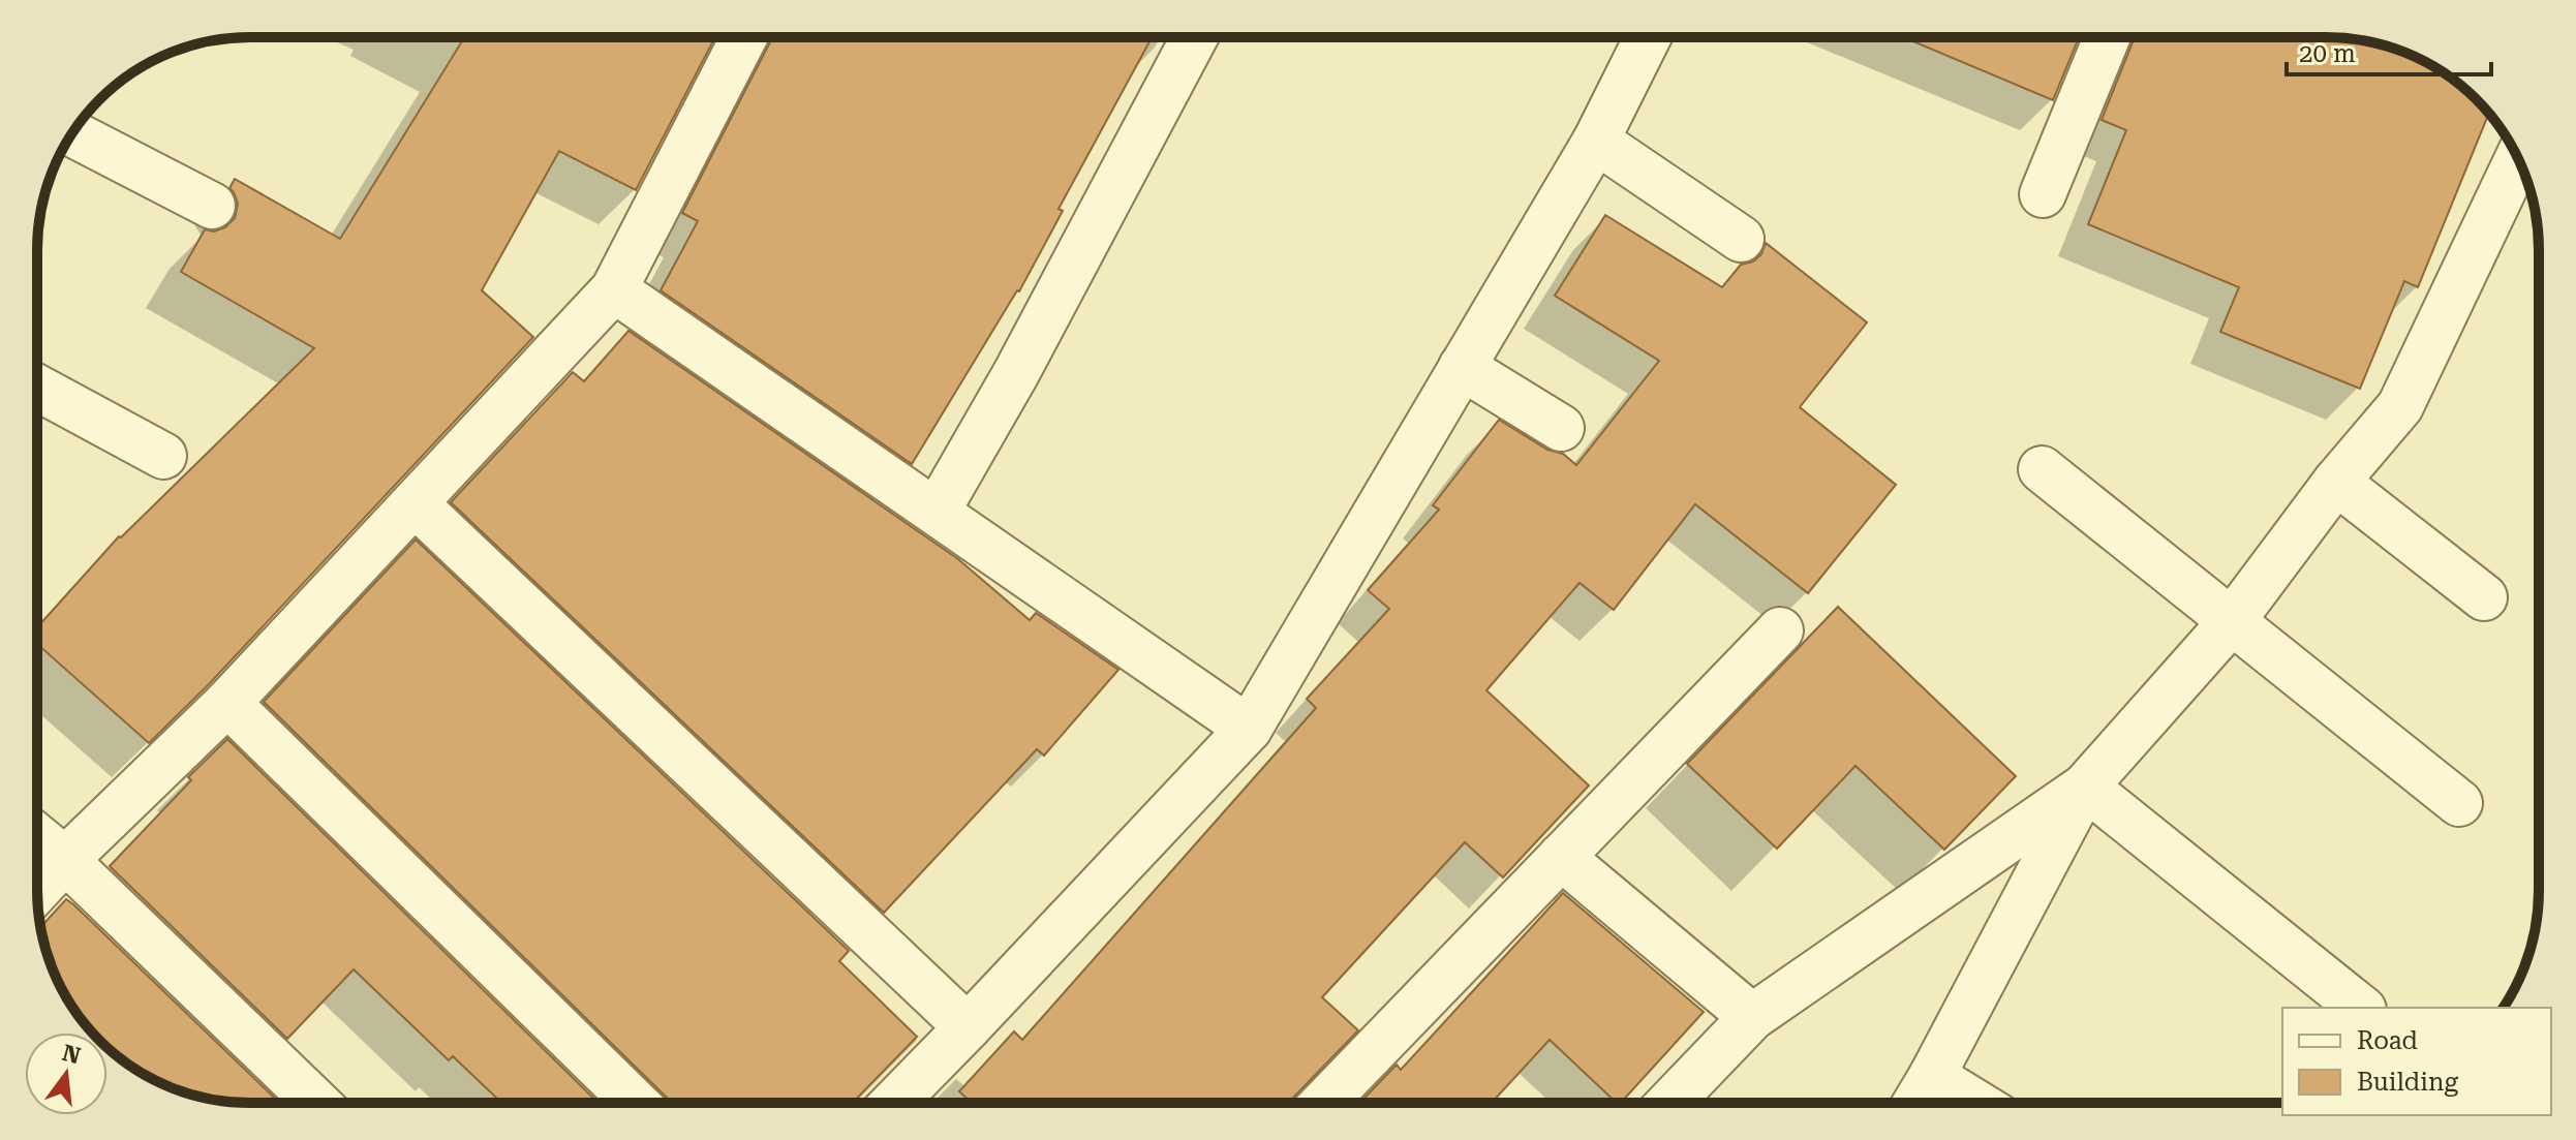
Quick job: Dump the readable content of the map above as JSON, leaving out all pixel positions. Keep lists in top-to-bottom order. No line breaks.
{"legend":["Road","Building"],"scale_bar":"20 m","north":"top"}
